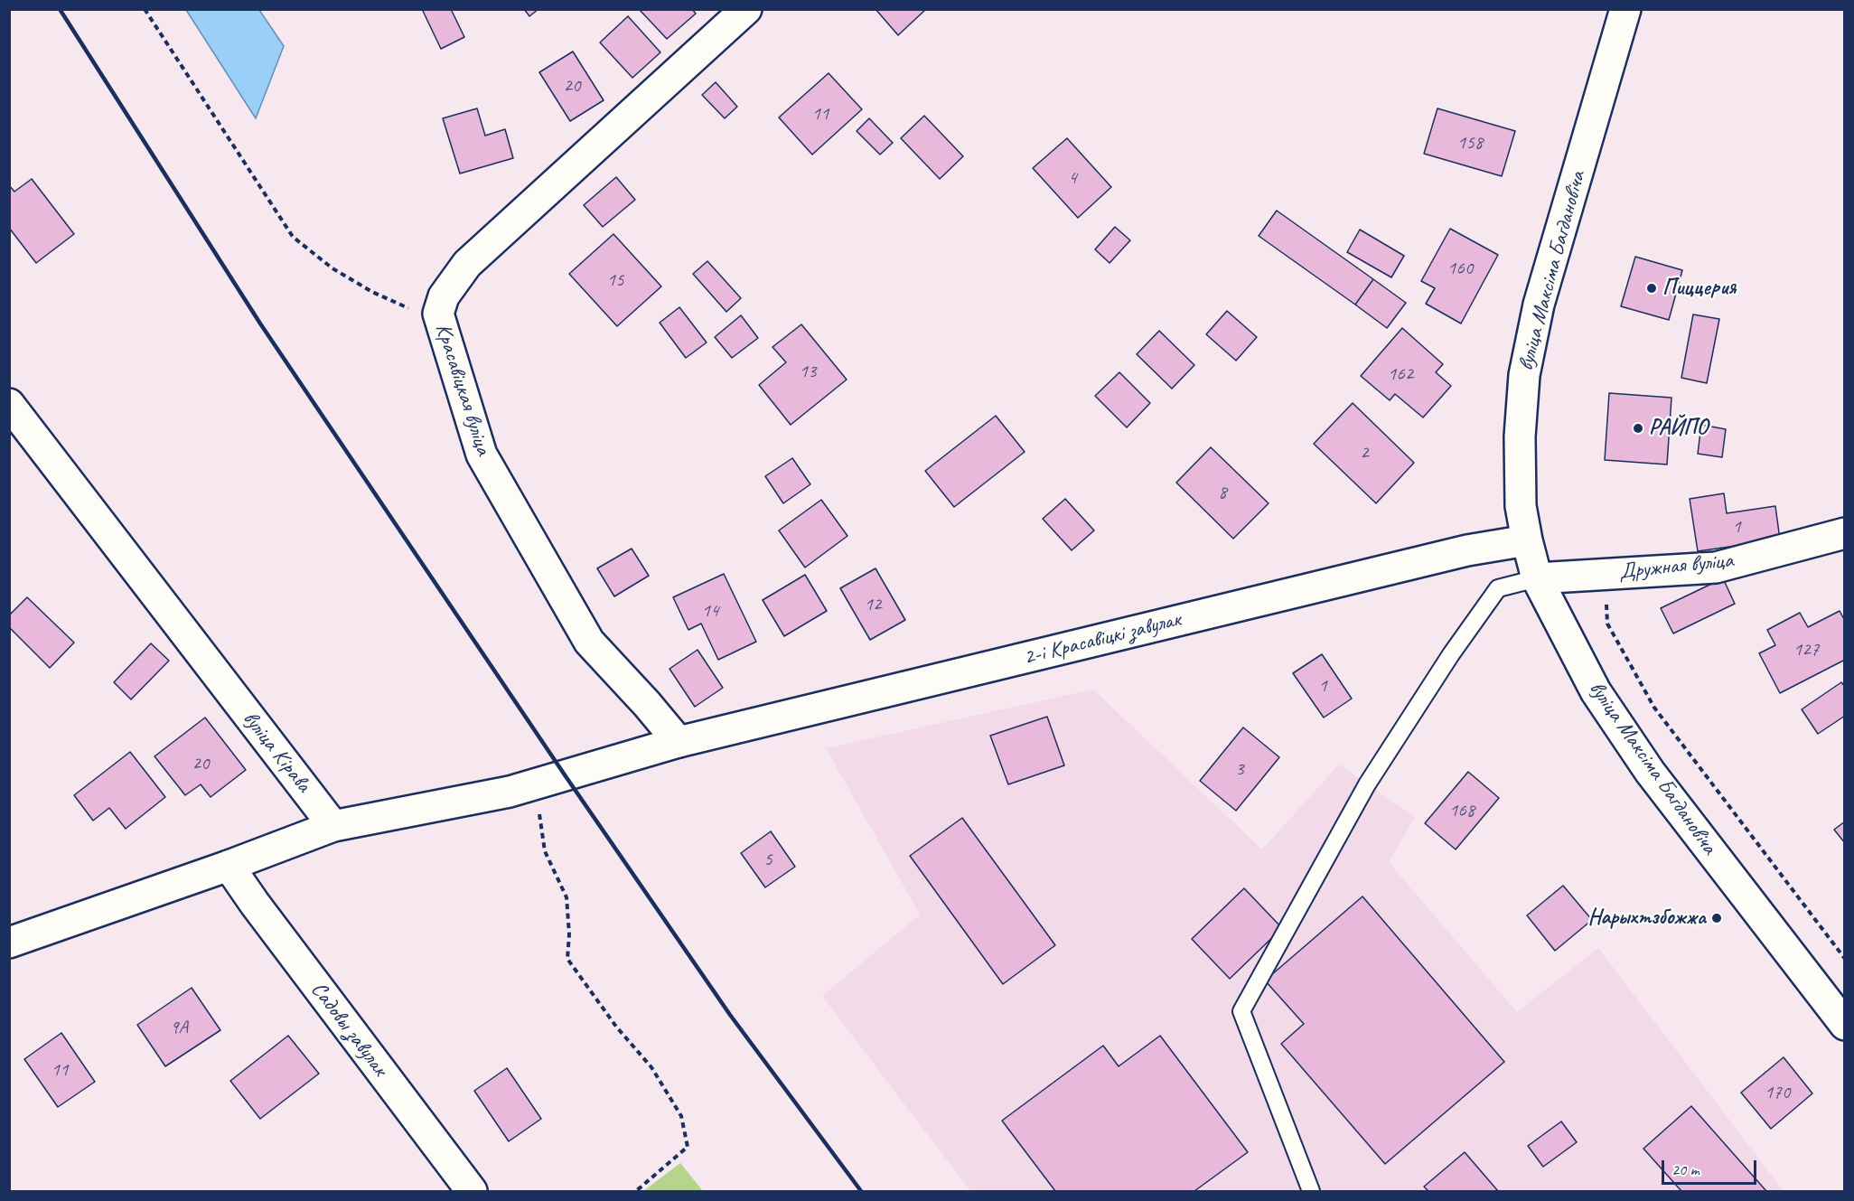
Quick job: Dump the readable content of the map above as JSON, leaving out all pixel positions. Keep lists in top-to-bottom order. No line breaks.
{"streets":{"main road":["вуліца Максіма Багдановіча","Красавіцкая вуліца","Дружная вуліца","2-і Красавіцкі завулак","вуліца Кірава","Садовы завулак"]},"crossings":[["вуліца Максіма Багдановіча","Дружная вуліца"],["вуліца Максіма Багдановіча","2-і Красавіцкі завулак"],["Красавіцкая вуліца","2-і Красавіцкі завулак"],["2-і Красавіцкі завулак","вуліца Кірава"]],"places":["Пиццерия","РАЙПО","Нарыхтзбожжа"],"house_numbers":["20","11","158","4","160","15","13","162","2","8","1","12","14","127","1","20","3","168","5","9А","11","170"],"scale_bar":"20 m"}
